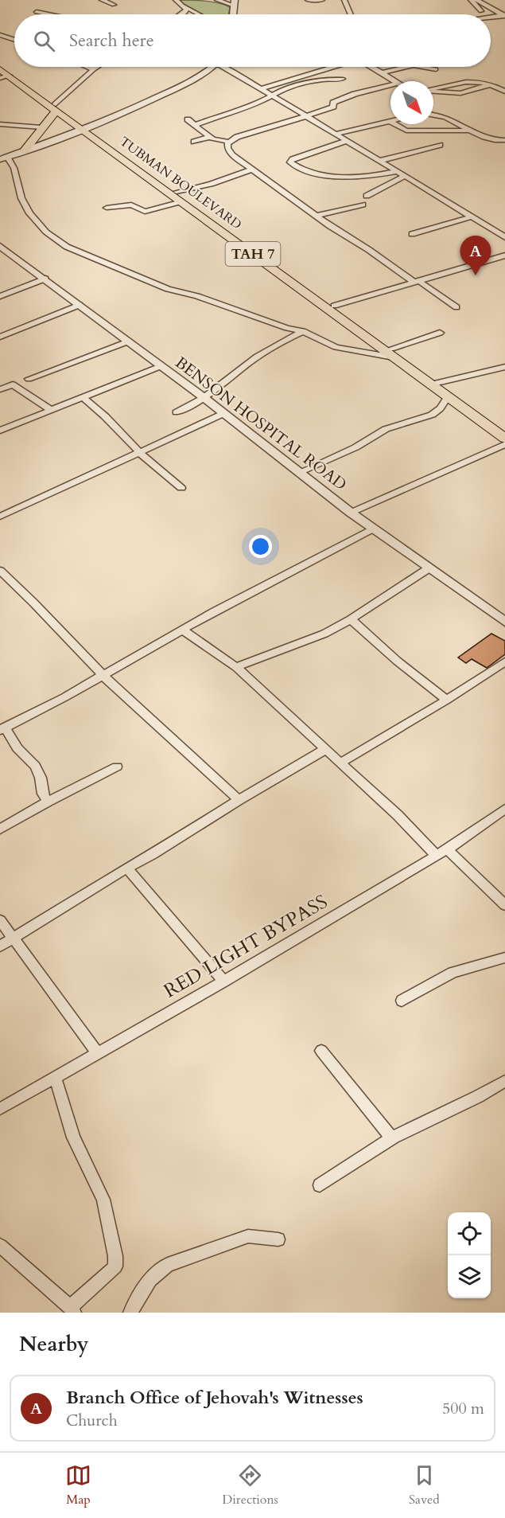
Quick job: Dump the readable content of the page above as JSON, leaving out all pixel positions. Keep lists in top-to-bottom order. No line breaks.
{"streets":{"highway":["TUBMAN BOULEVARD","TAH 7"],"street":["BENSON HOSPITAL ROAD","RED LIGHT BYPASS"]},"north":"bottom right","page":{"search":"Search here","pins":"A","heading":"Nearby","list":[{"mark":"A","name":"Branch Office of Jehovah's Witnesses","note":"Church","value":"500 m"}],"nav":["Map","Directions","Saved"]}}
